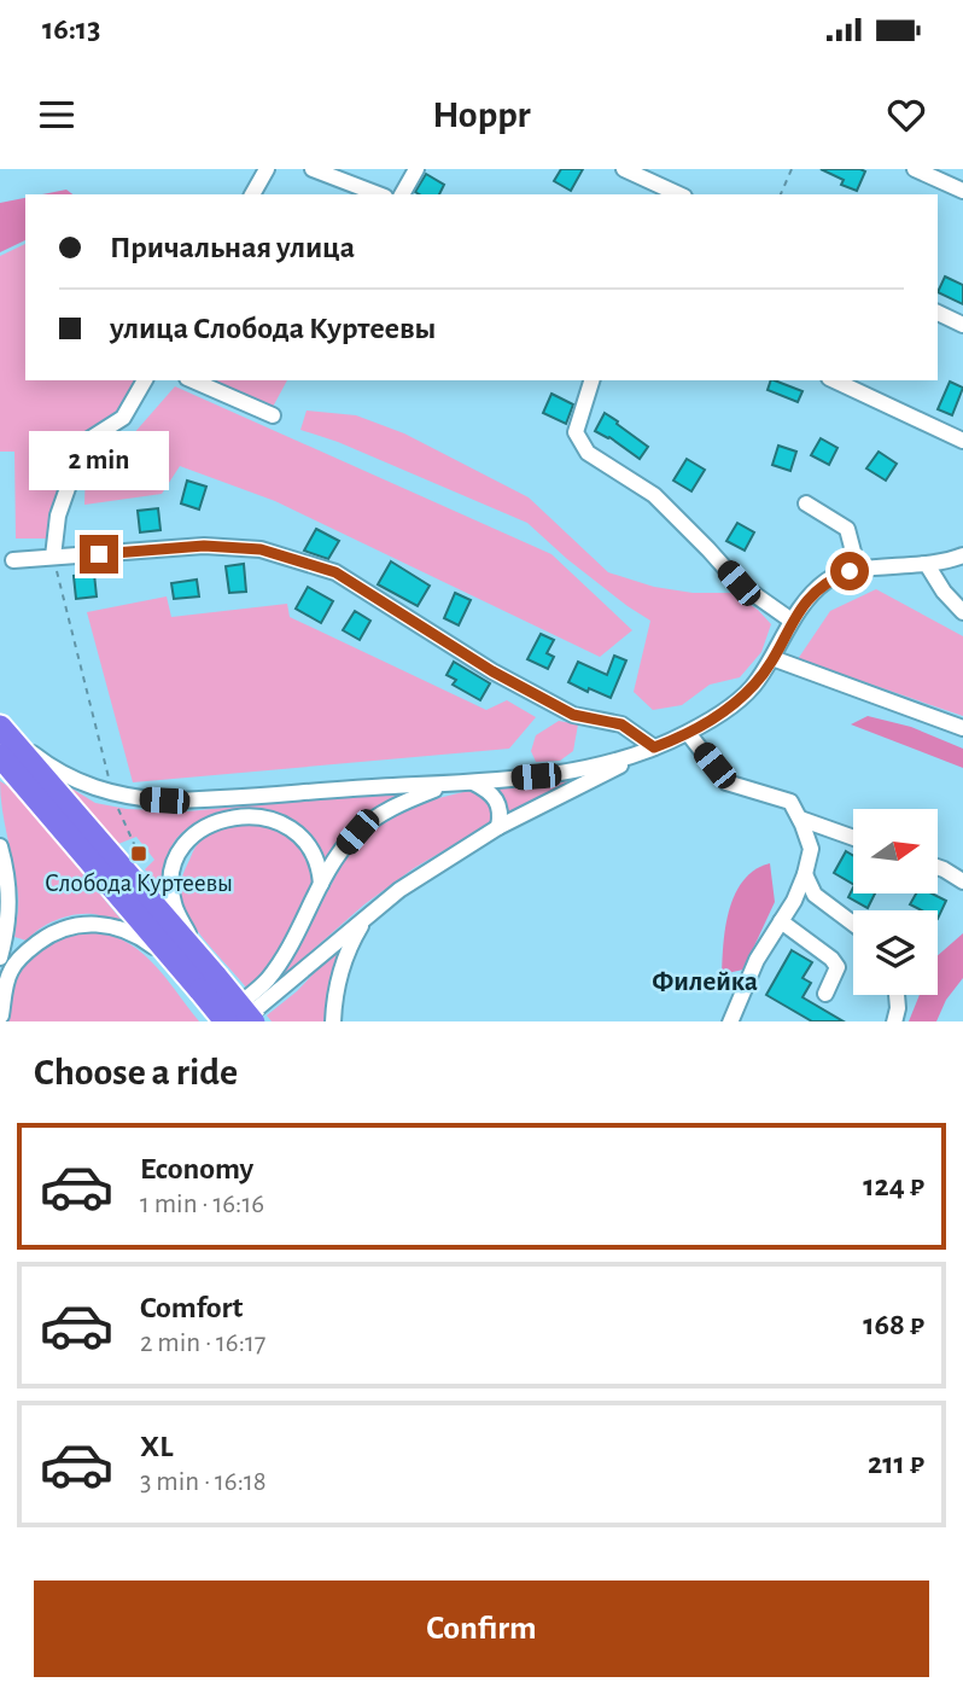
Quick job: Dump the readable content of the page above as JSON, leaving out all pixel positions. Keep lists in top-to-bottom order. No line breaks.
{"districts":["Филейка"],"places":{"transit":["Слобода Куртеевы"]},"north":"right","page":{"status":"16:13","header":"Hoppr","banner":["Причальная улица","улица Слобода Куртеевы"],"bubble":"2 min","heading":"Choose a ride","list":[{"name":"Economy","note":"1 min · 16:16","value":"124 ₽"},{"name":"Comfort","note":"2 min · 16:17","value":"168 ₽"},{"name":"XL","note":"3 min · 16:18","value":"211 ₽"}],"buttons":"Confirm"}}
